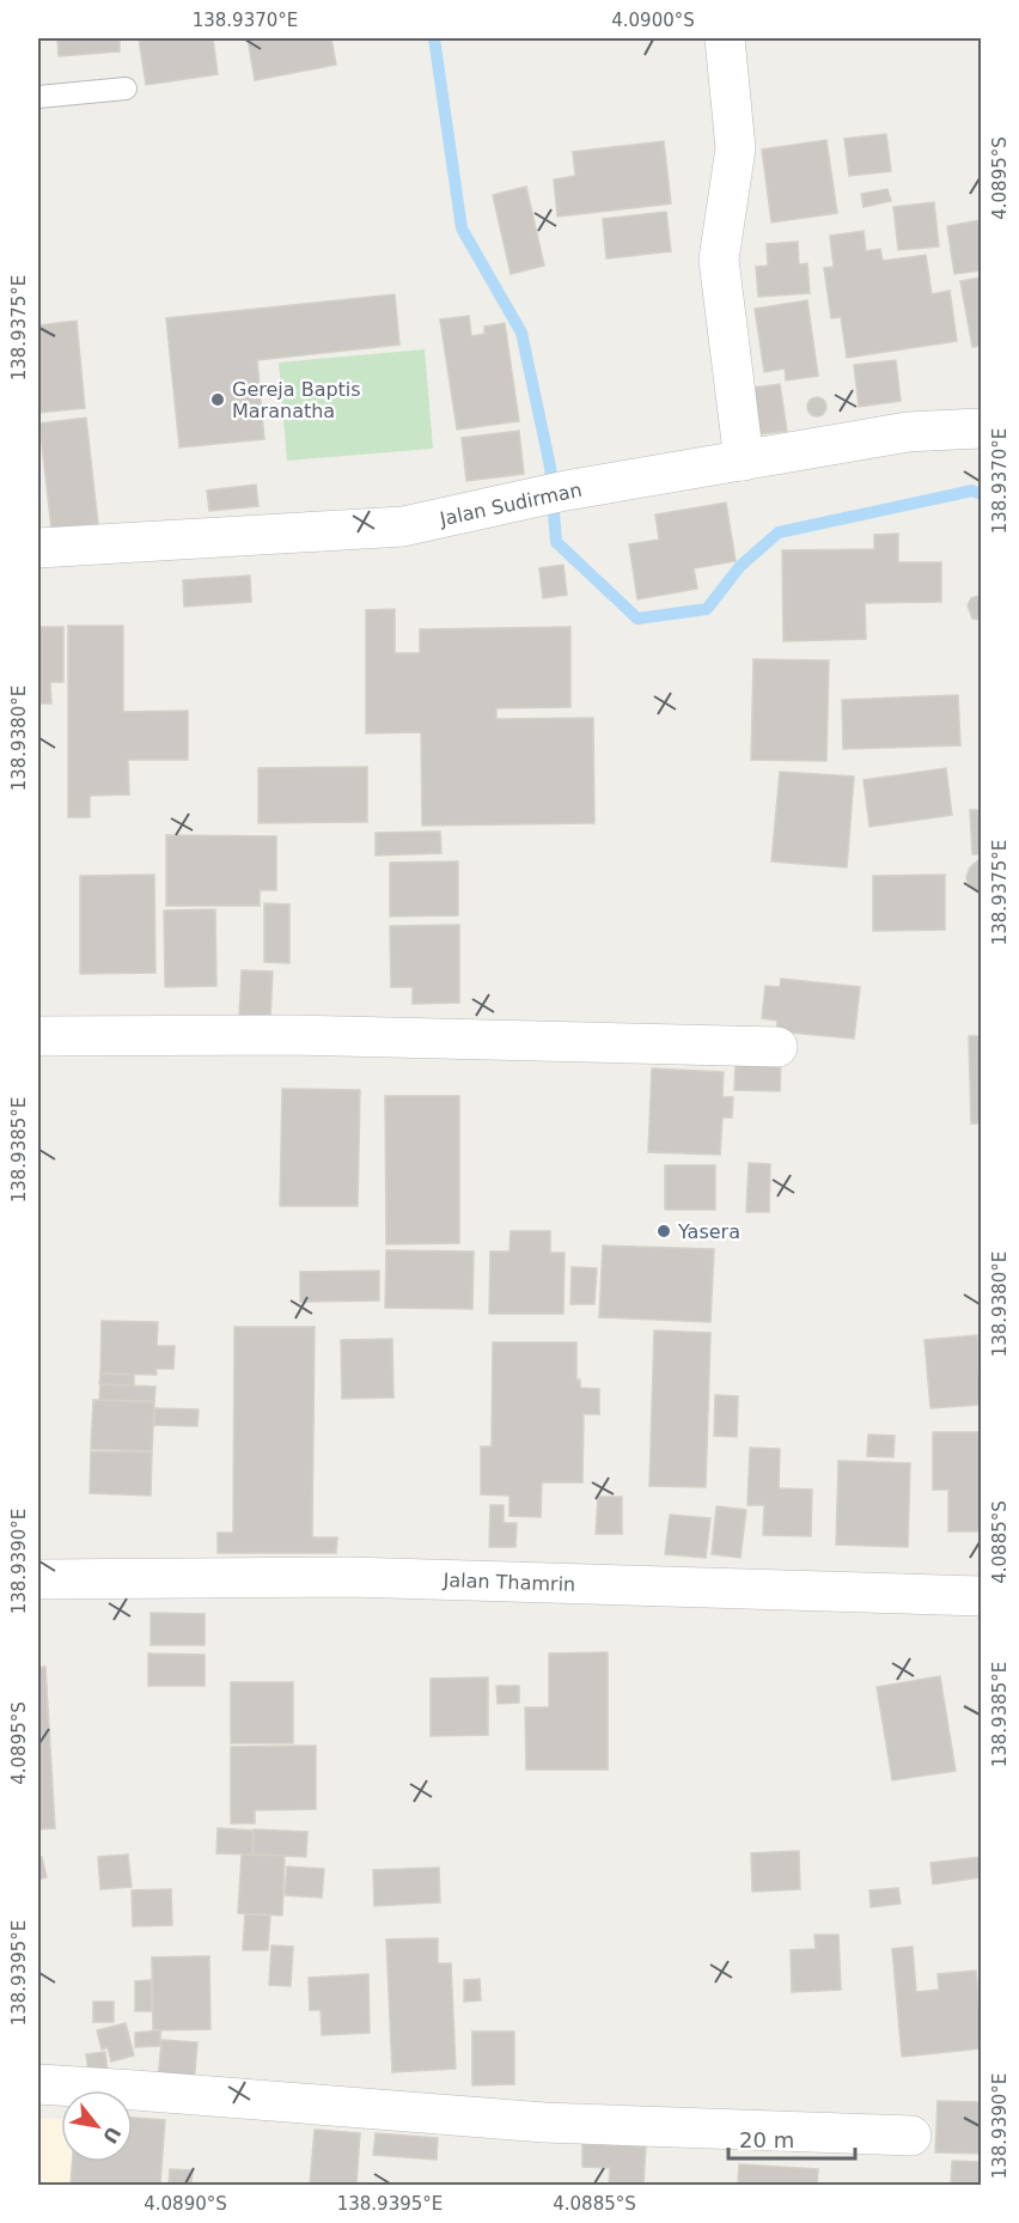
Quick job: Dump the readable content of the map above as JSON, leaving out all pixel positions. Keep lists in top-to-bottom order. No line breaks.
{"streets":{"street":["Jalan Sudirman","Jalan Thamrin"]},"places":["Gereja Baptis Maranatha","Yasera"],"scale_bar":"20 m","north":"bottom right","coordinates":["138.9370°E","4.0900°S","4.0895°S","138.9375°E","138.9380°E","138.9385°E","4.0885°S","138.9390°E","138.9395°E","4.0890°S"]}
